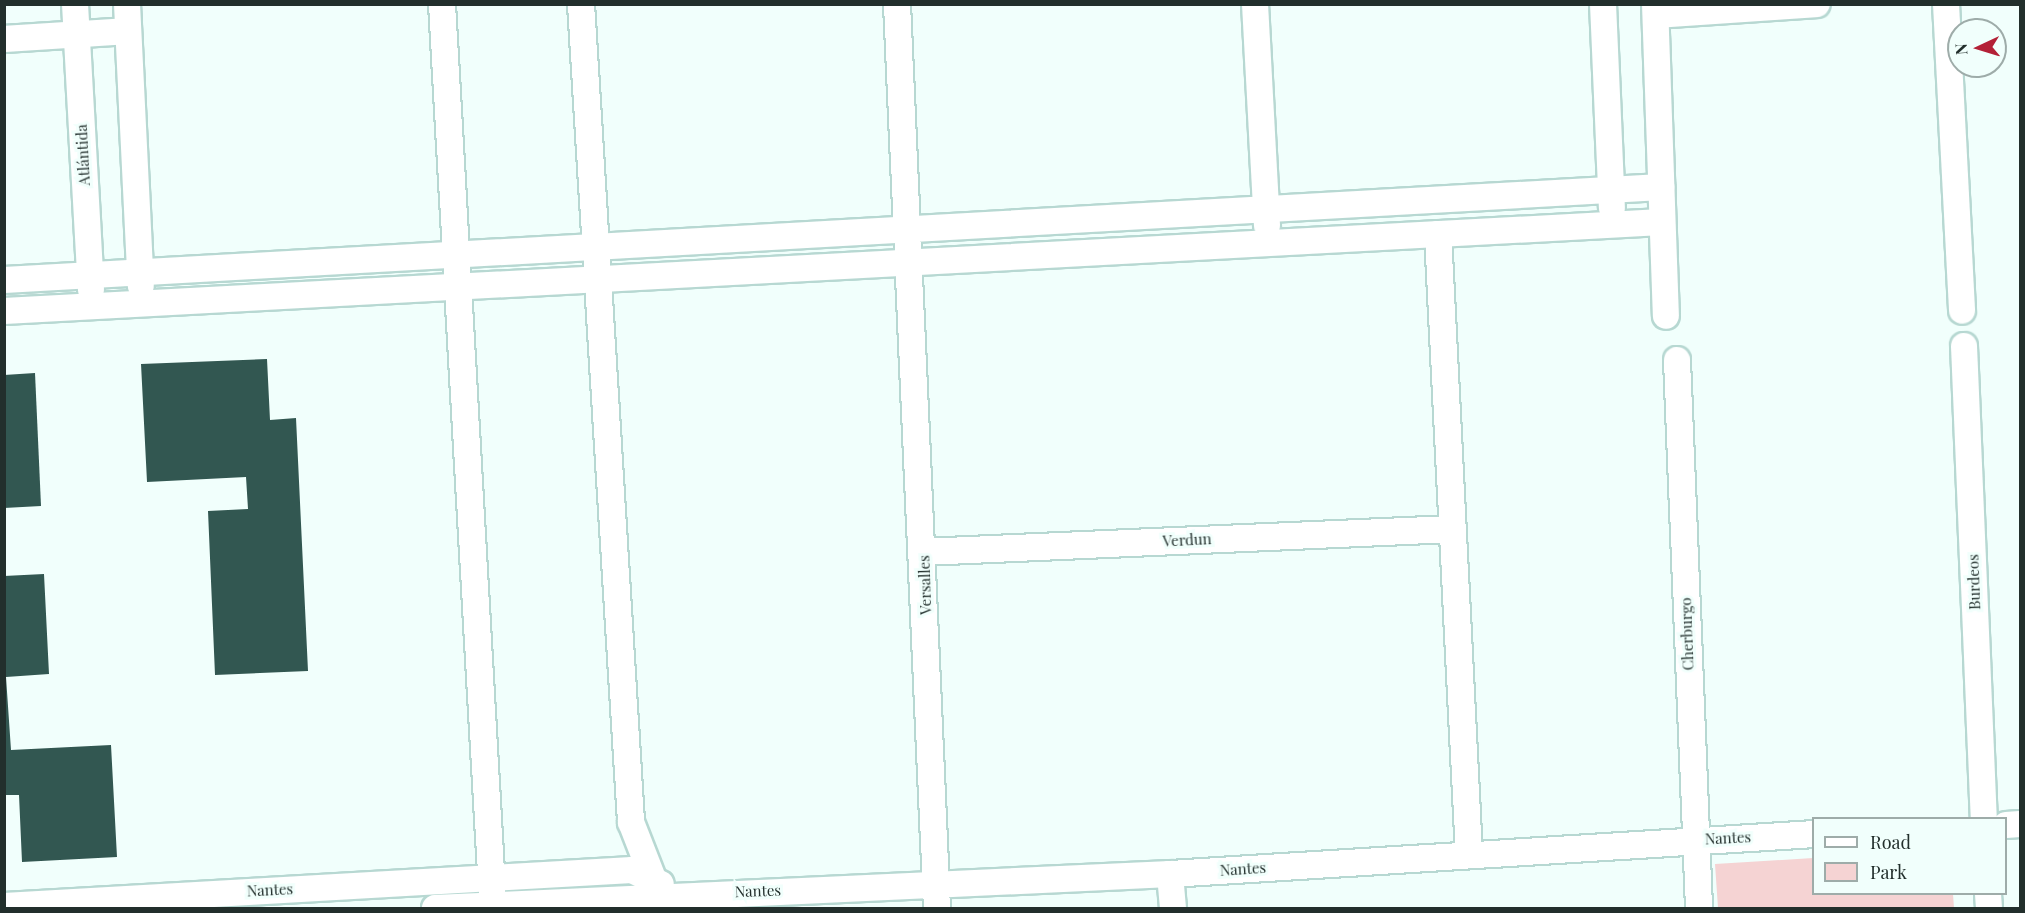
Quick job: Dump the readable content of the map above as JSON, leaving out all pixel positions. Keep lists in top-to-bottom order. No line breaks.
{"streets":{"street":["Atlántida","Verdun","Burdeos","Versalles","Cherburgo","Nantes"]},"crossings":[["Verdun","Versalles"],["Versalles","Nantes"],["Cherburgo","Nantes"]],"legend":["Road","Park"],"north":"left"}
